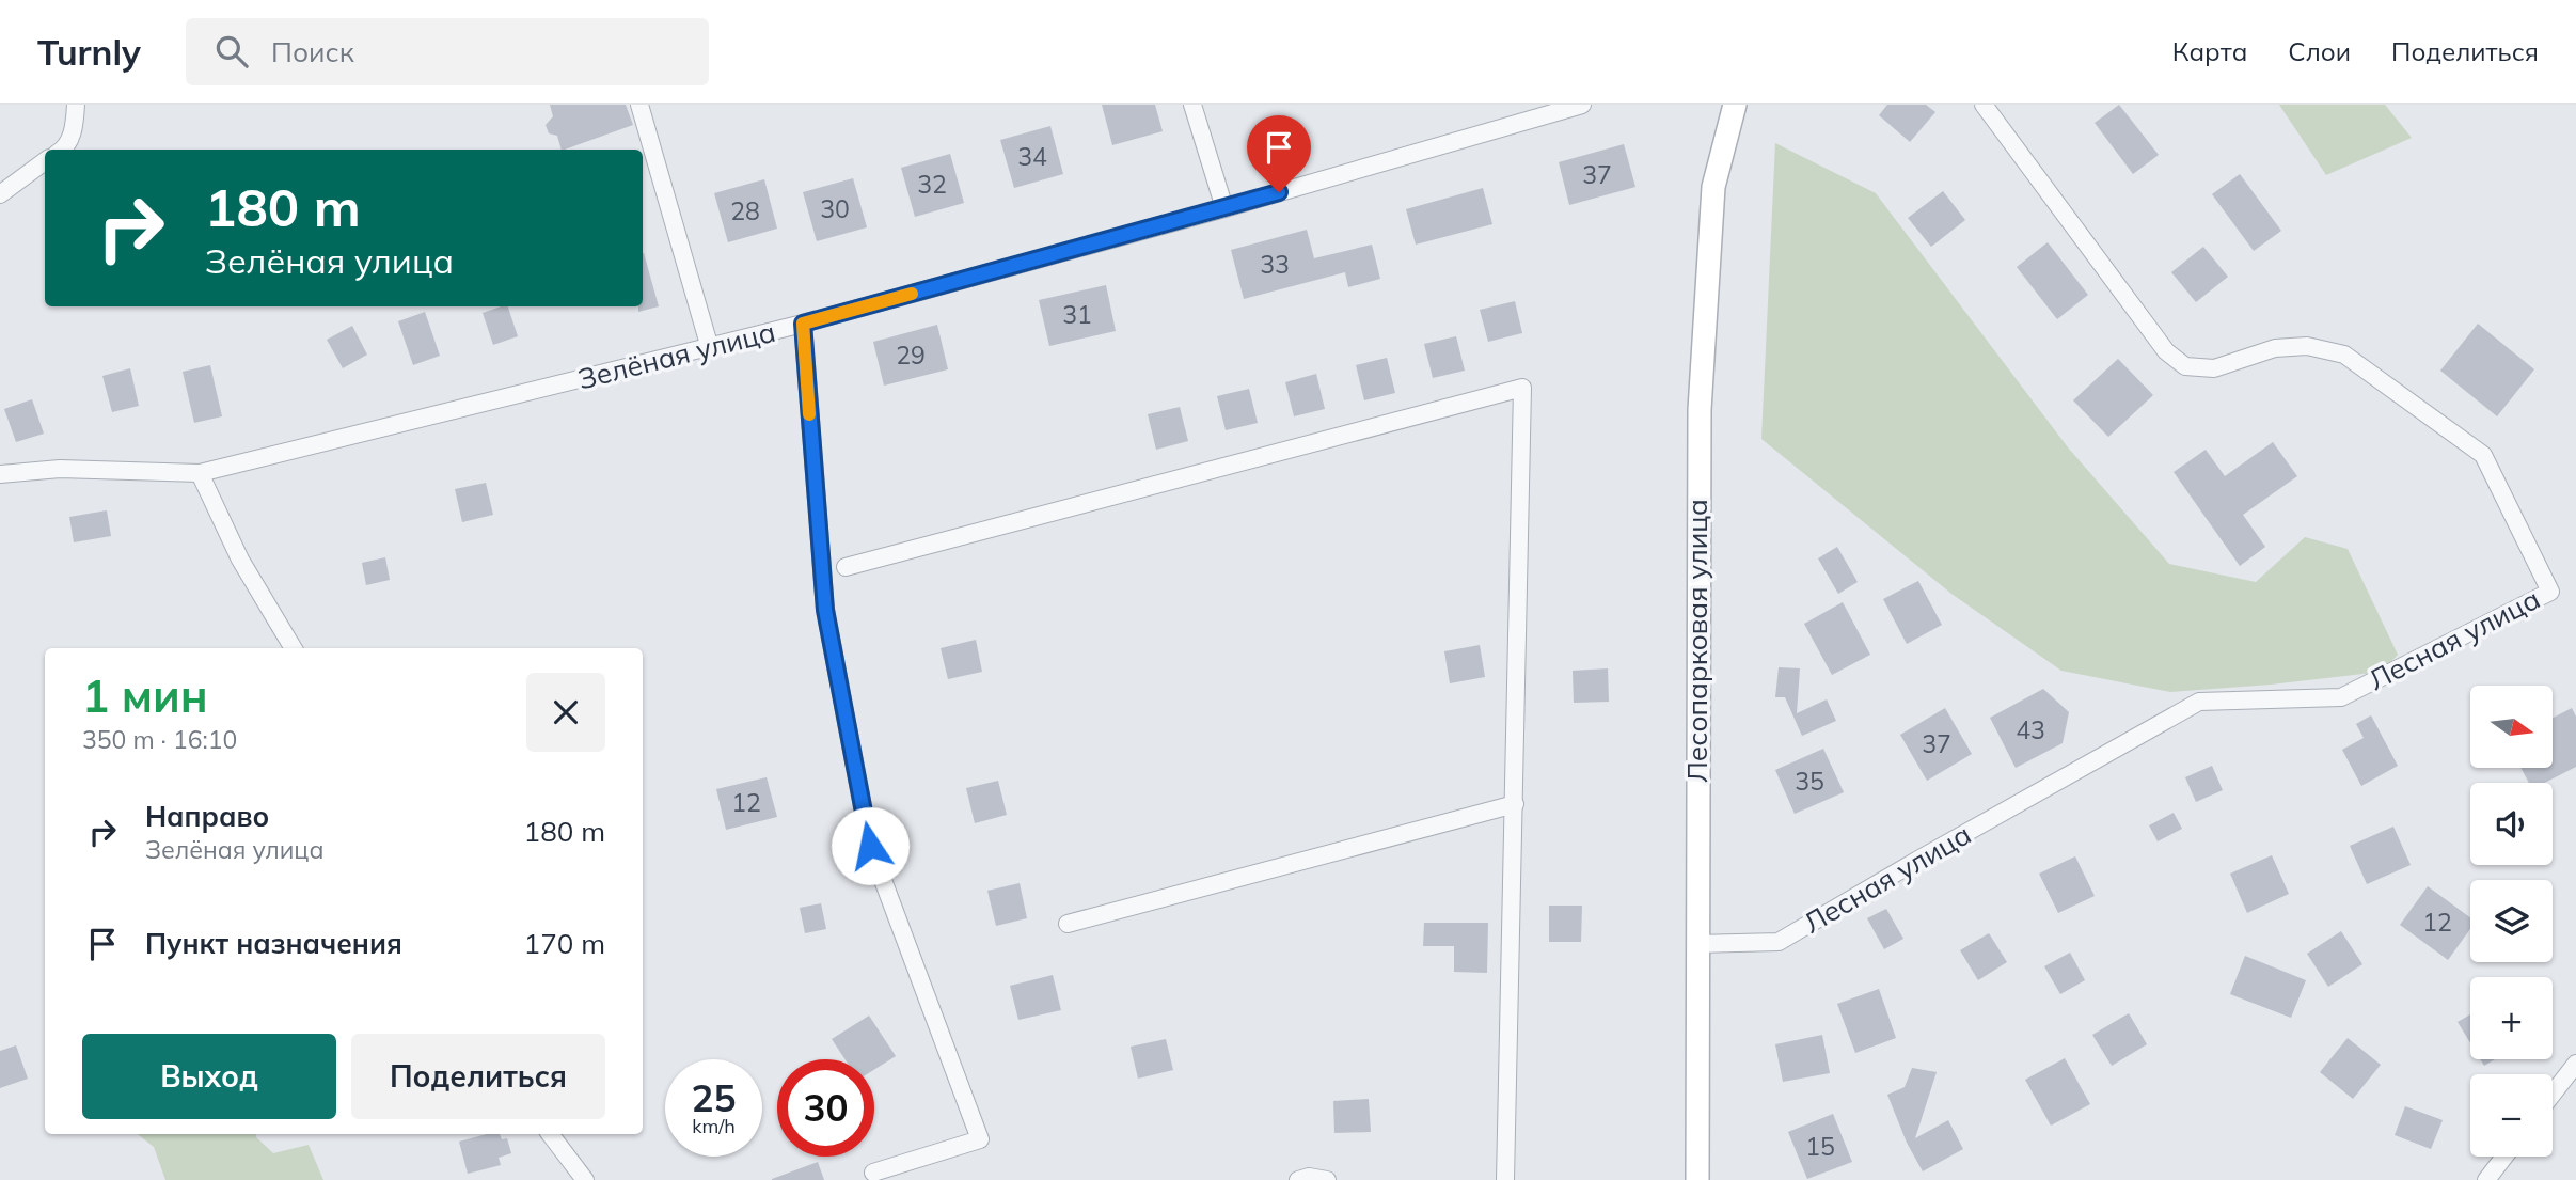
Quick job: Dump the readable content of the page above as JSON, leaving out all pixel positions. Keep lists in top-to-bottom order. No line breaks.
{"streets":{"street":["Зелёная улица","Лесная улица","Лесопарковая улица"]},"crossings":[["Лесная улица","Лесопарковая улица"]],"house_numbers":["34","37","32","30","28","33","31","29","43","37","35","12","12","15"],"north":"right","page":{"header":"Turnly","search":"Поиск","nav":["Карта","Слои","Поделиться"],"turn":["180 m","Зелёная улица"],"heading":["1 мин","350 m · 16:10"],"map_buttons":["+","−"],"list":[{"name":"Направо","note":"Зелёная улица","value":"180 m"},{"name":"Пункт назначения","value":"170 m"}],"buttons":["Выход","Поделиться"],"speed":"25 km/h","limit":"30"}}
